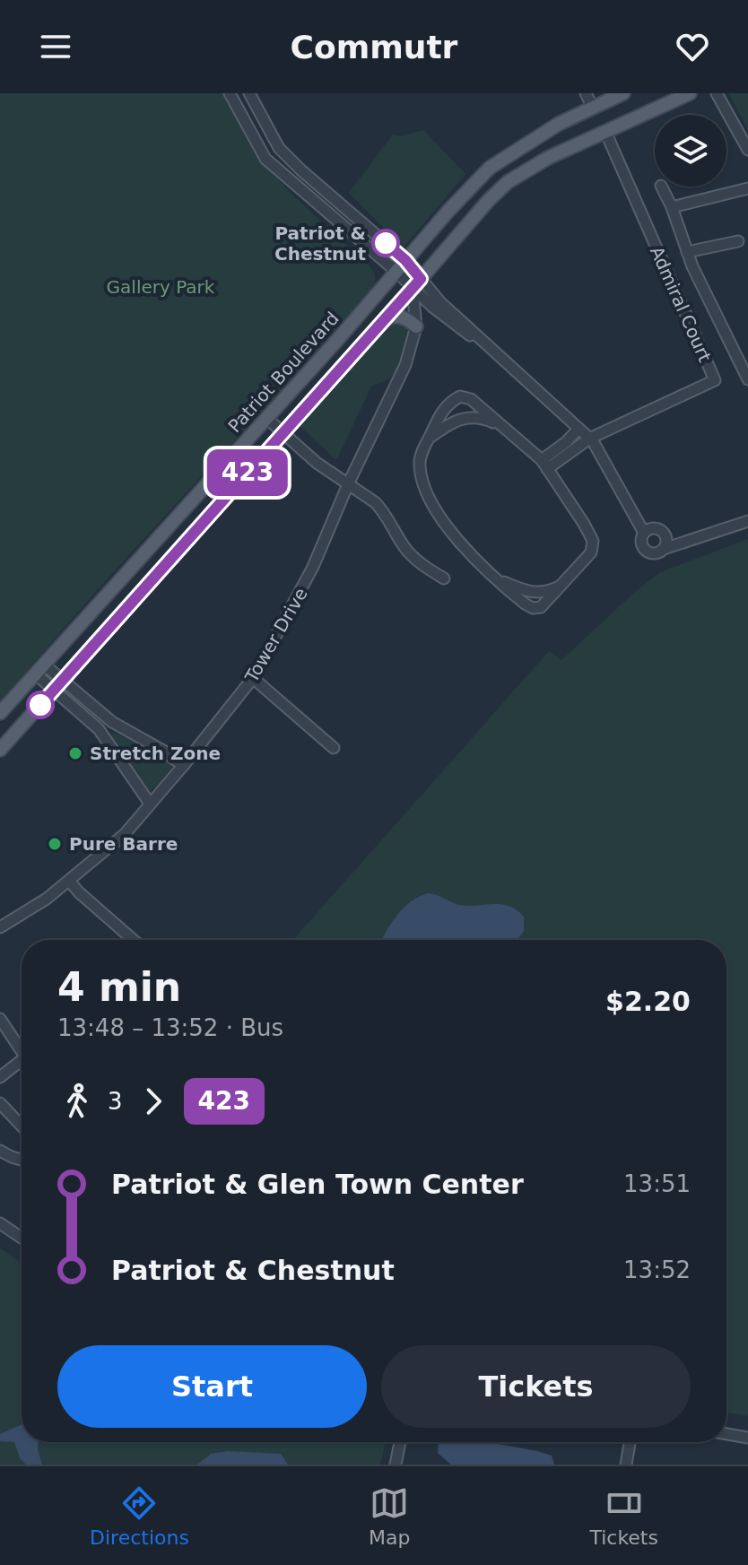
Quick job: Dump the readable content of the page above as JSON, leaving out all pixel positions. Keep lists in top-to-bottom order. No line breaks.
{"streets":{"main road":["Patriot Boulevard"],"street":["Admiral Court","Tower Drive"]},"parks":["Gallery Park"],"places":["Patriot & Chestnut","Stretch Zone","Pure Barre"],"lines":["bus line 423"],"page":{"header":"Commutr","on_map":"423","heading":["4 min","13:48 – 13:52 · Bus","$2.20"],"legs":["3","423"],"list":[{"name":"Patriot & Glen Town Center","value":"13:51"},{"name":"Patriot & Chestnut","value":"13:52"}],"buttons":["Start","Tickets"],"tabs":["Directions","Map","Tickets"]}}
